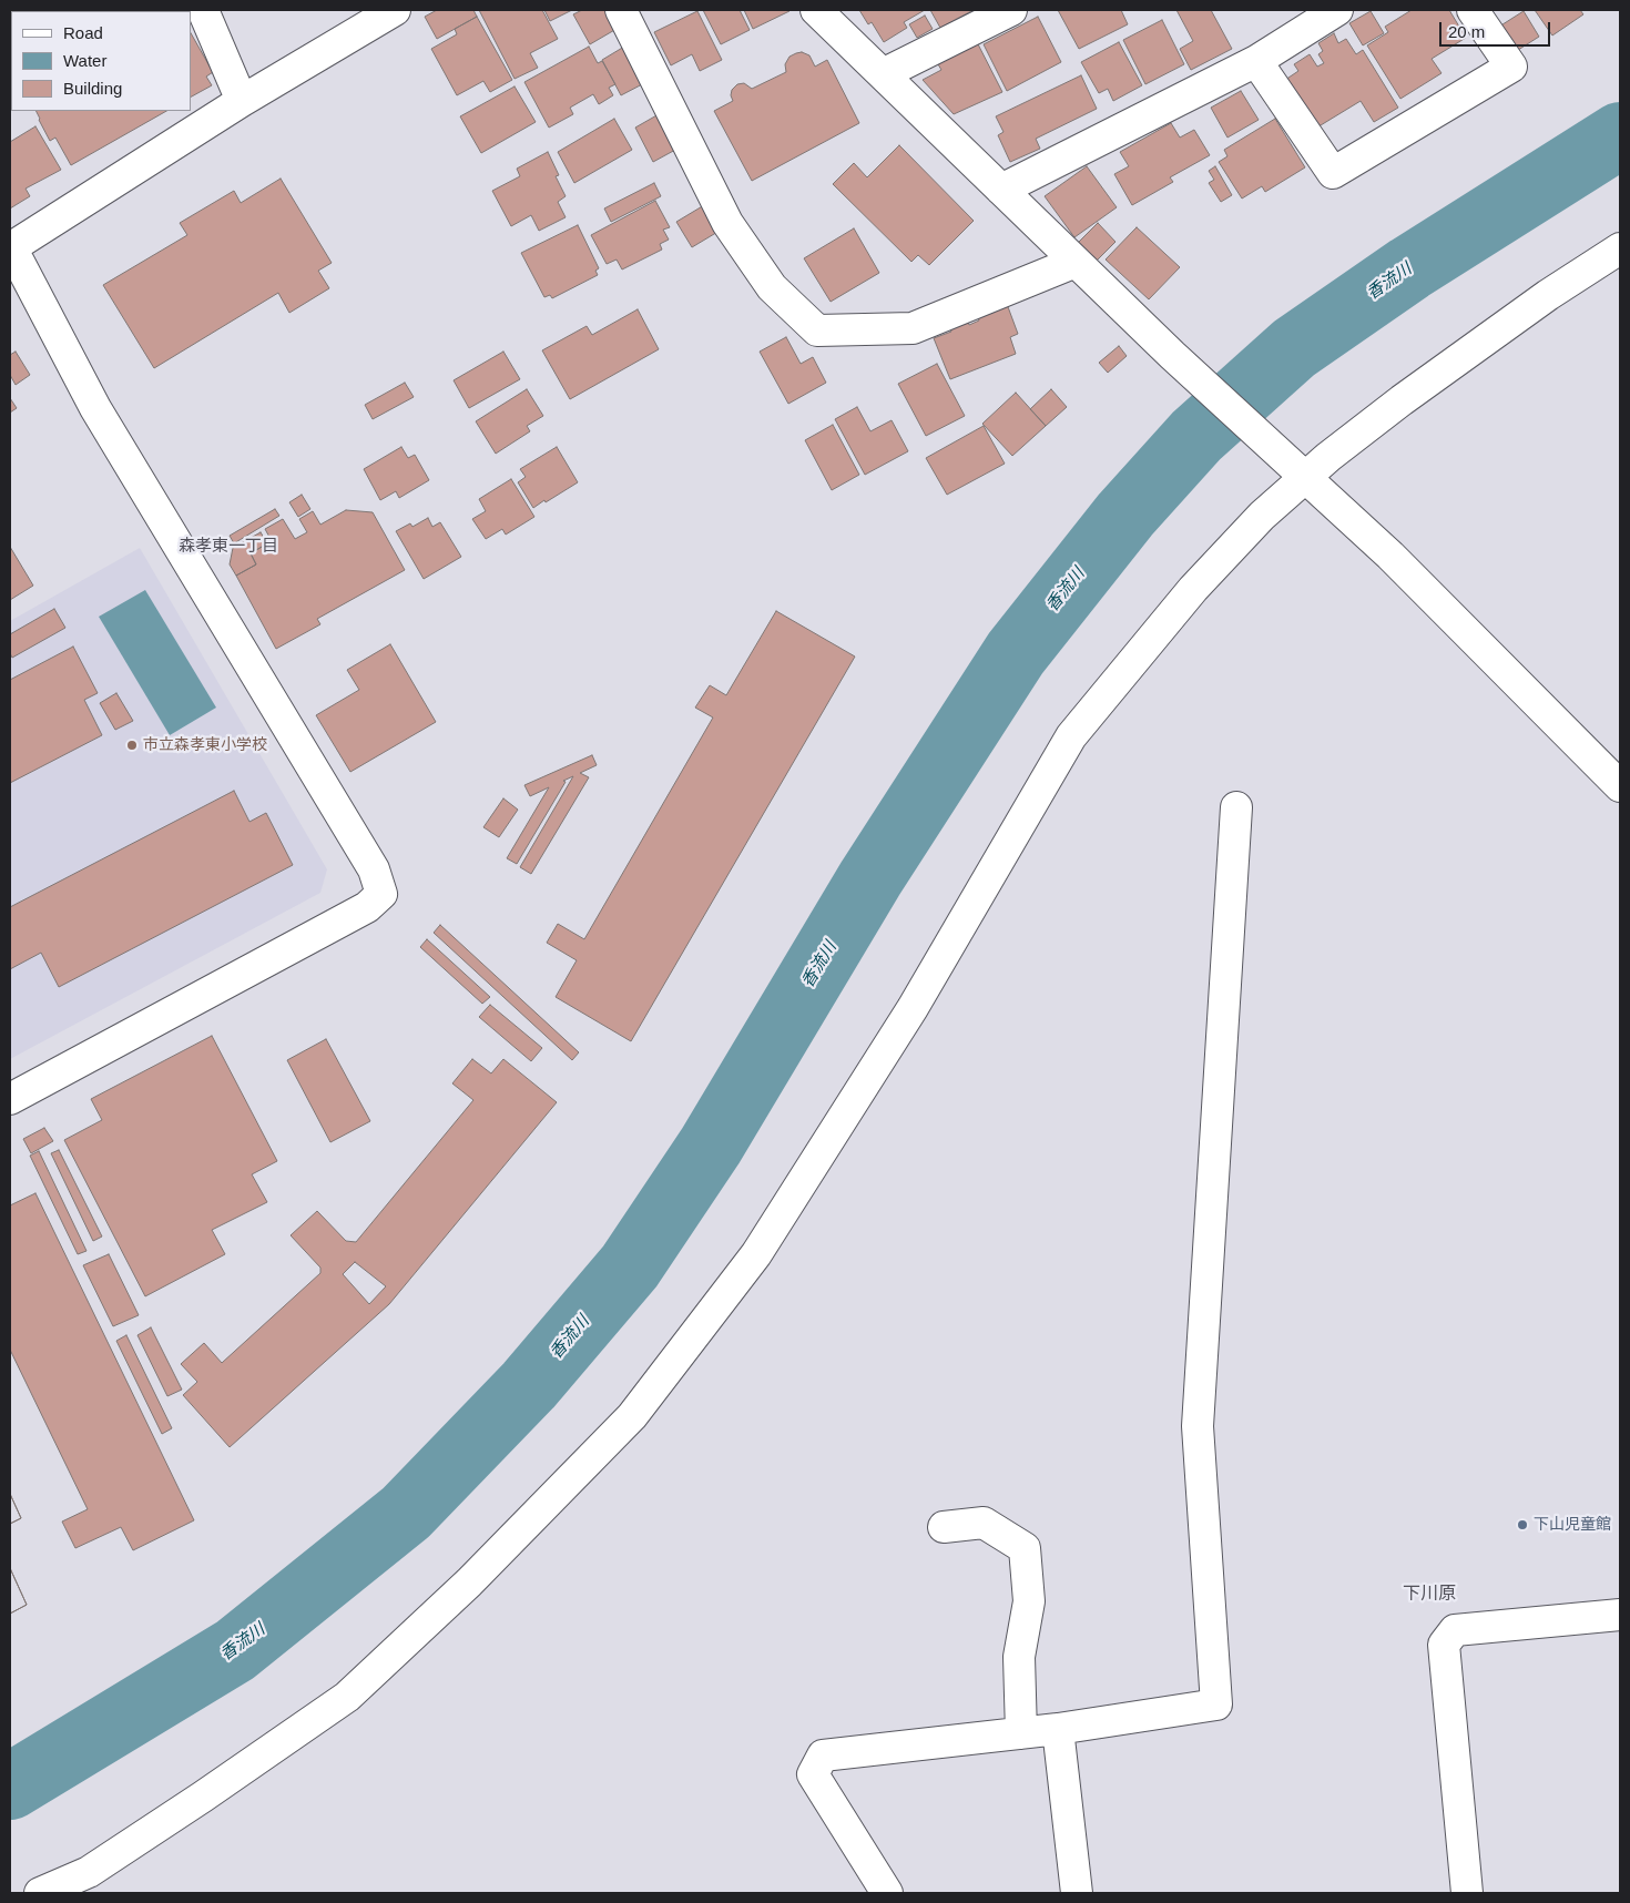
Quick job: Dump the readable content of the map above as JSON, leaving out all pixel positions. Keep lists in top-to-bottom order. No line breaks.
{"districts":["森孝東一丁目","下川原"],"water":["香流川"],"places":["市立森孝東小学校","下山児童館"],"legend":["Road","Water","Building"],"scale_bar":"20 m"}
